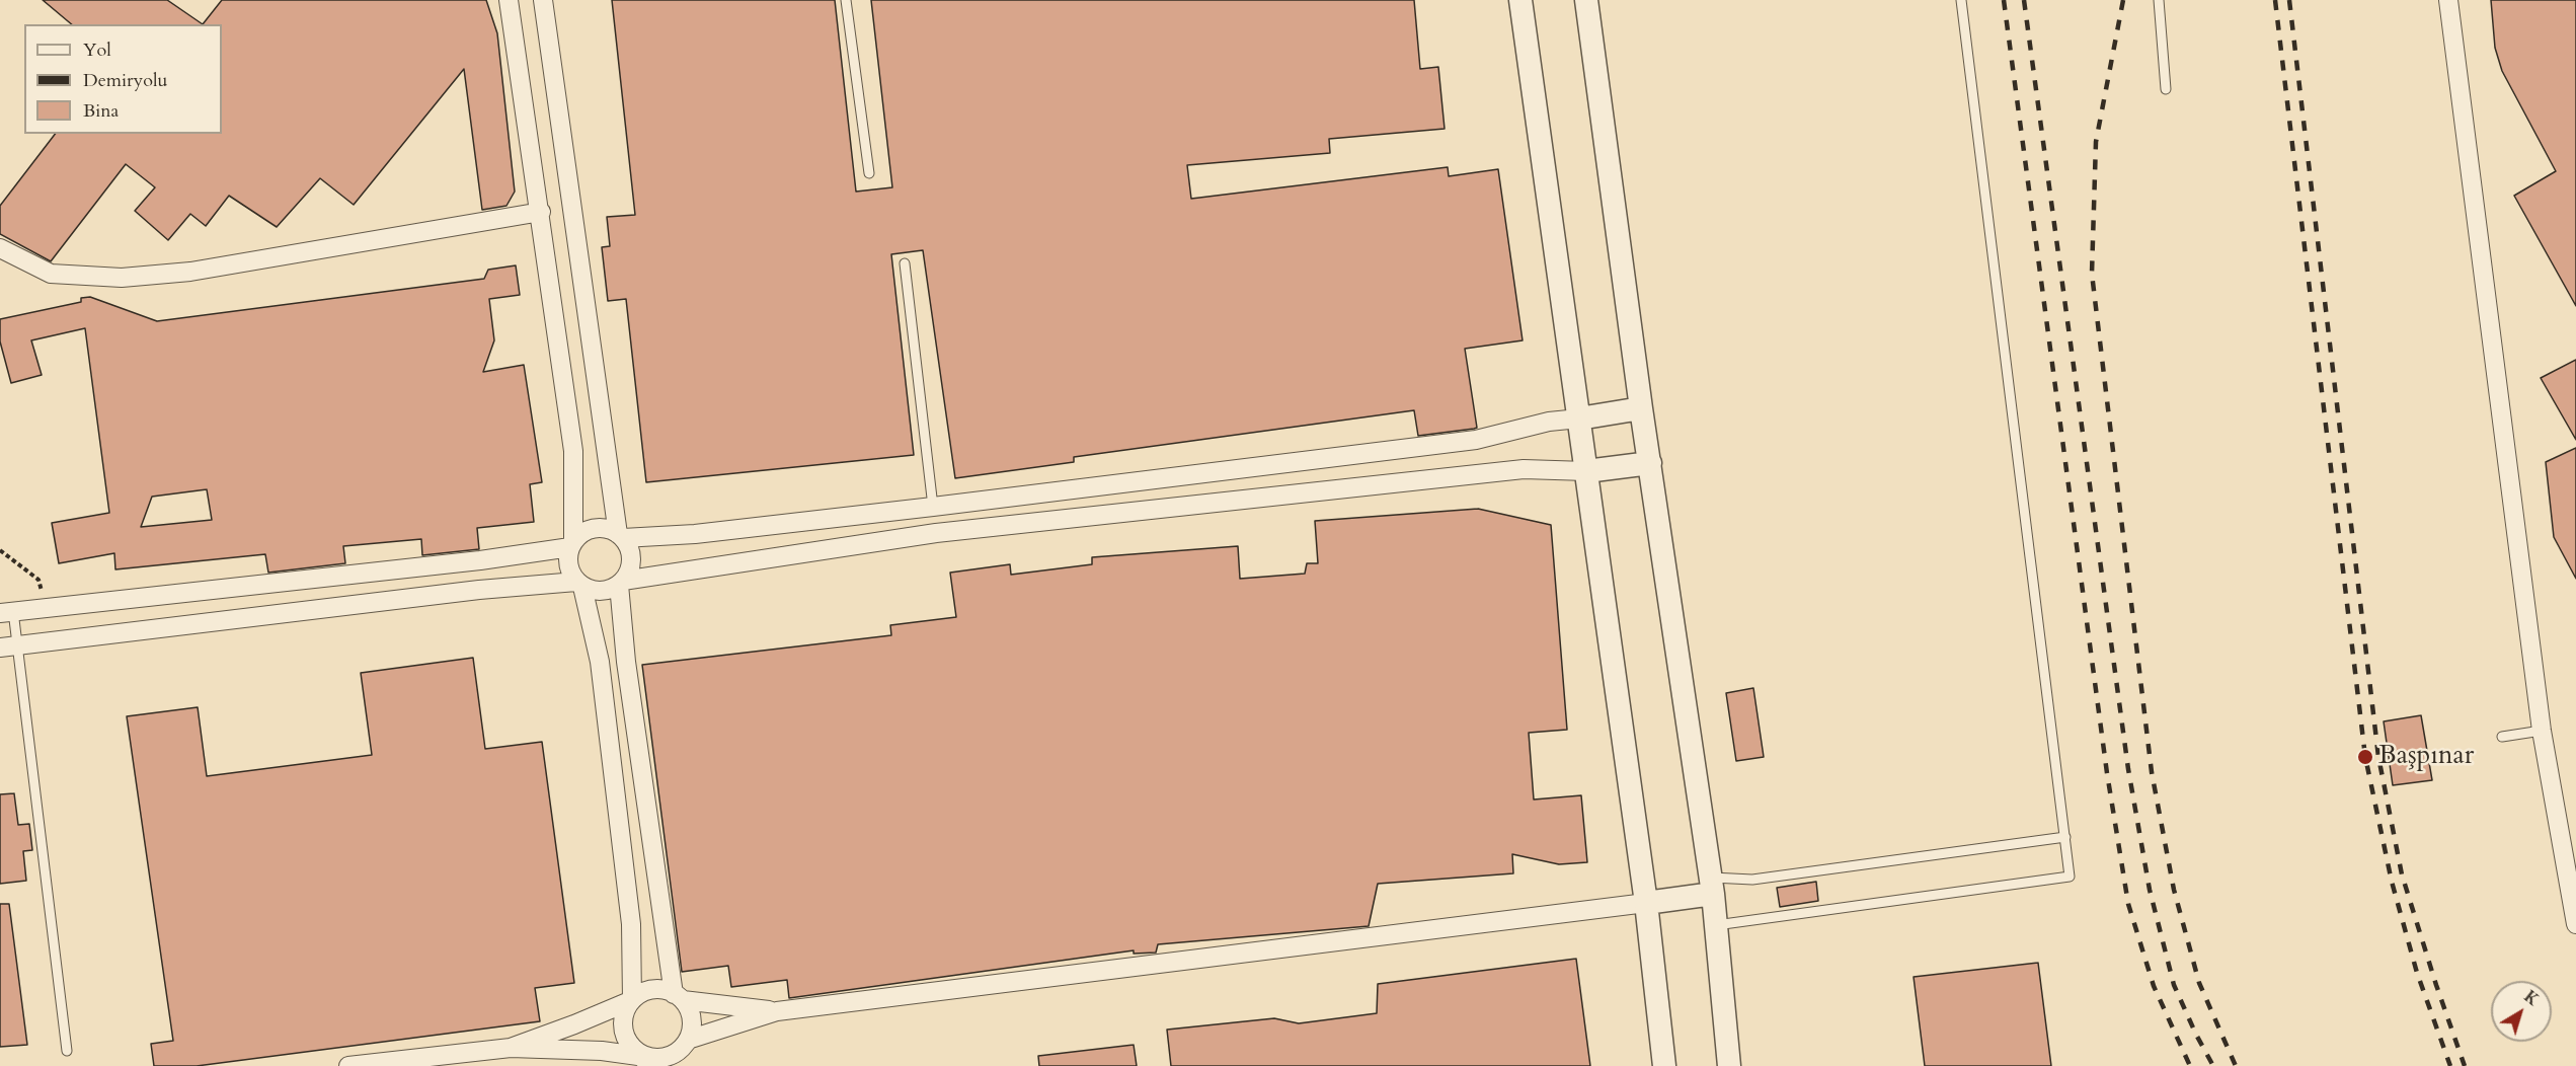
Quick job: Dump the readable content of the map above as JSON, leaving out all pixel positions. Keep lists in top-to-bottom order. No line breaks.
{"places":["Başpınar"],"legend":["Yol","Demiryolu","Bina"],"north":"top right"}
